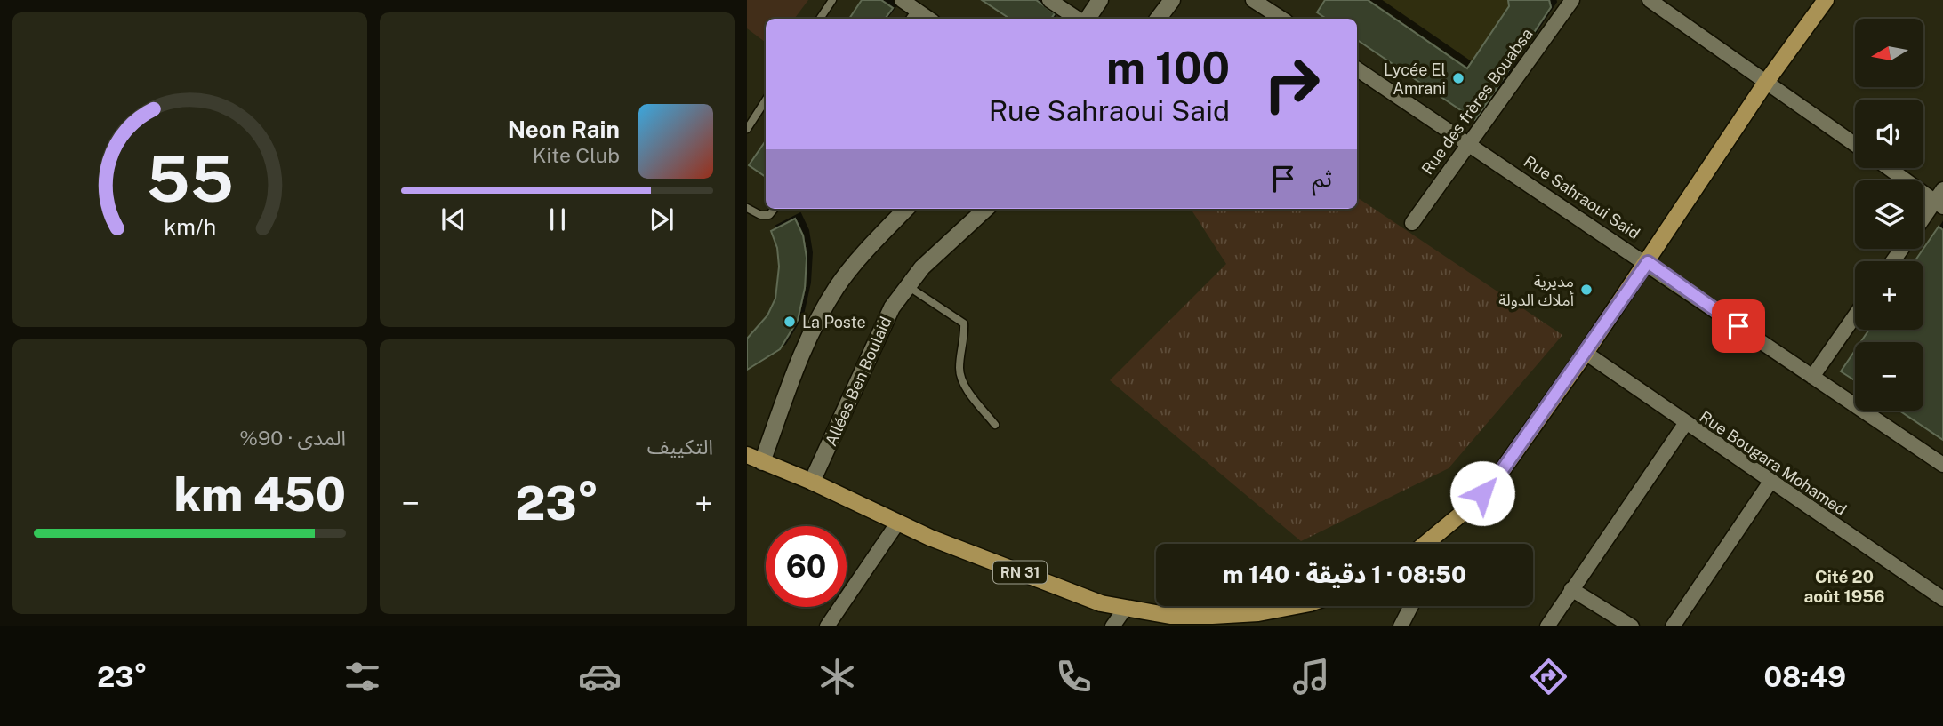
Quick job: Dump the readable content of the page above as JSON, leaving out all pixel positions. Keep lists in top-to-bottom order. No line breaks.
{"streets":{"main road":["Allées Ben Boulaid","RN 31"],"street":["Rue des frères Bouabsa","Rue Sahraoui Said","Rue Bougara Mohamed"]},"crossings":[["Rue des frères Bouabsa","Rue Sahraoui Said"],["Allées Ben Boulaid","RN 31"]],"districts":["Cité 20 août 1956"],"places":["Lycée El Amrani","مديرية أملاك الدولة","La Poste"],"north":"left","page":{"map_buttons":["+","−"],"turn":["100 m","Rue Sahraoui Said"],"song":["Neon Rain","Kite Club"],"then":"ثم","tile":["التكييف",["المدى · 90%","450 km"]],"heat":["−","23°","+"],"limit":"60","trip":"08:50 · 1 دقيقة · 140 m","tabs":["08:49","23°"],"gauge":["55","km/h"]}}
